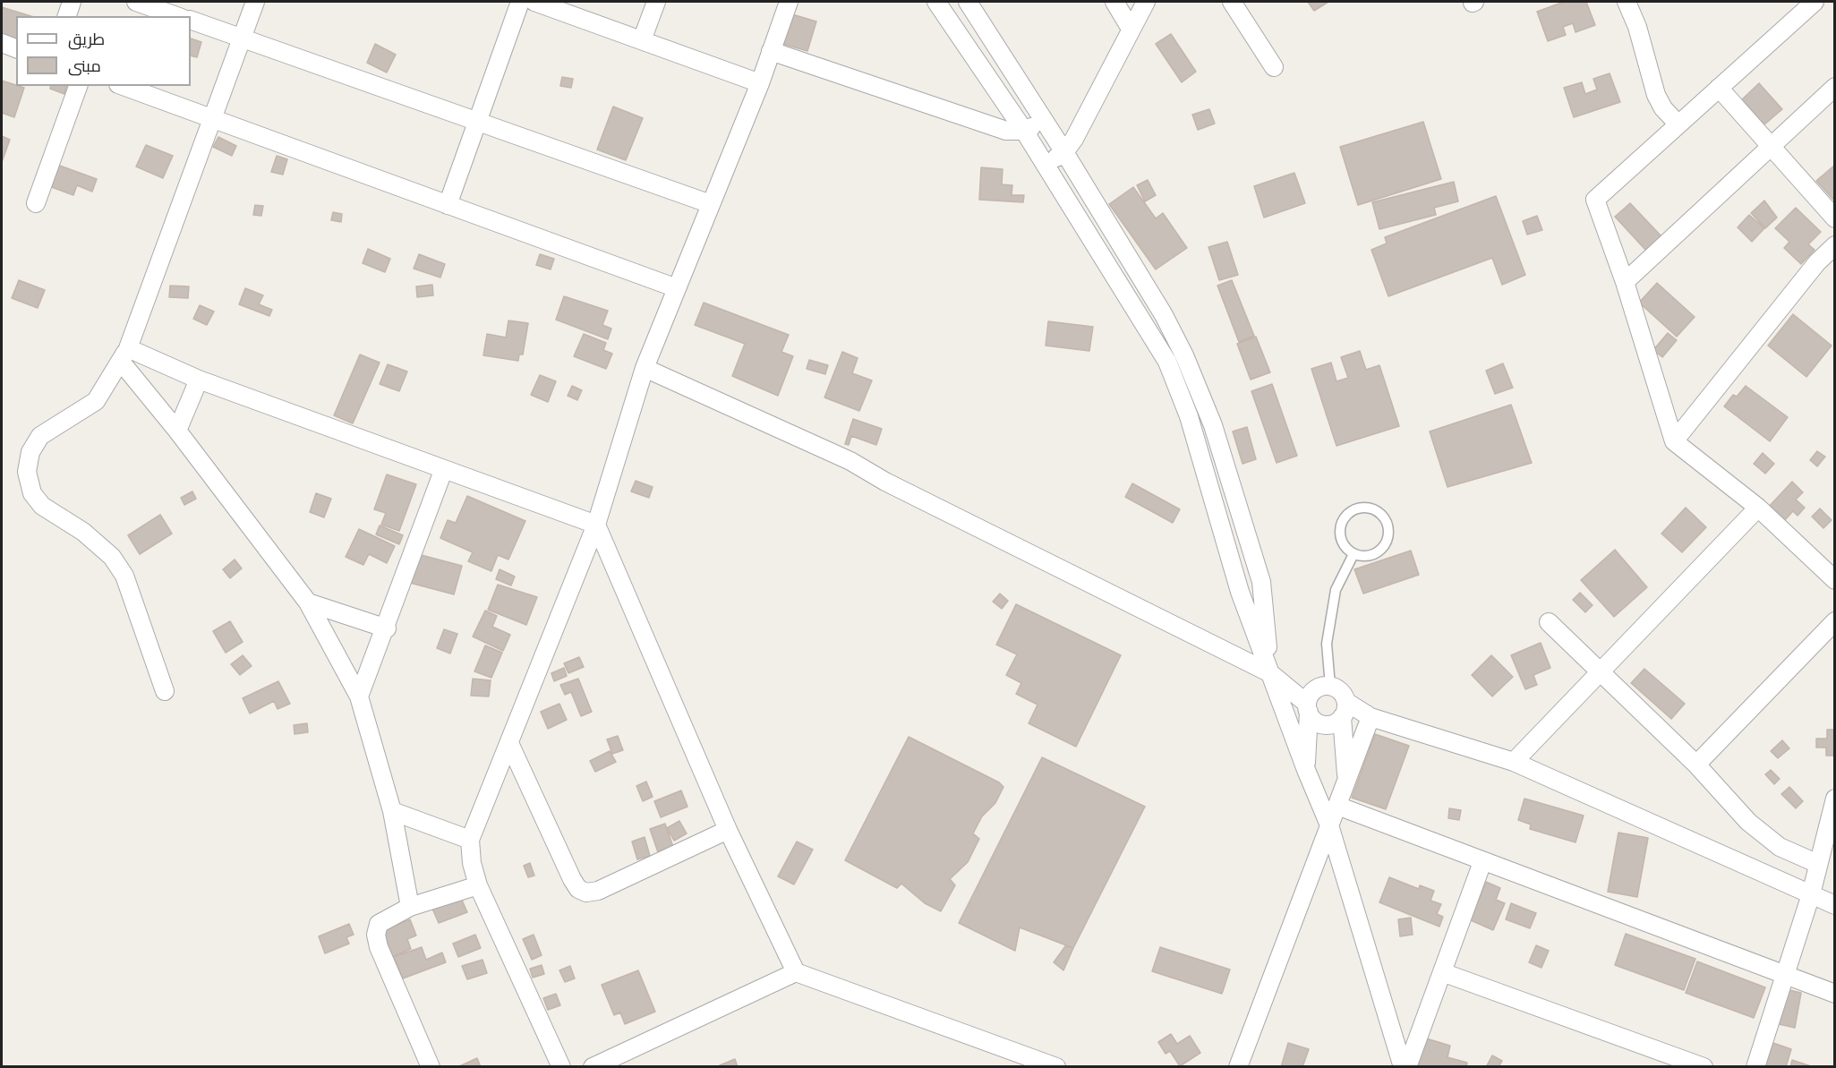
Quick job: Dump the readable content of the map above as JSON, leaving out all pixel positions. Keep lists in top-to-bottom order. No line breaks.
{"legend":["طريق","مبنى"]}
